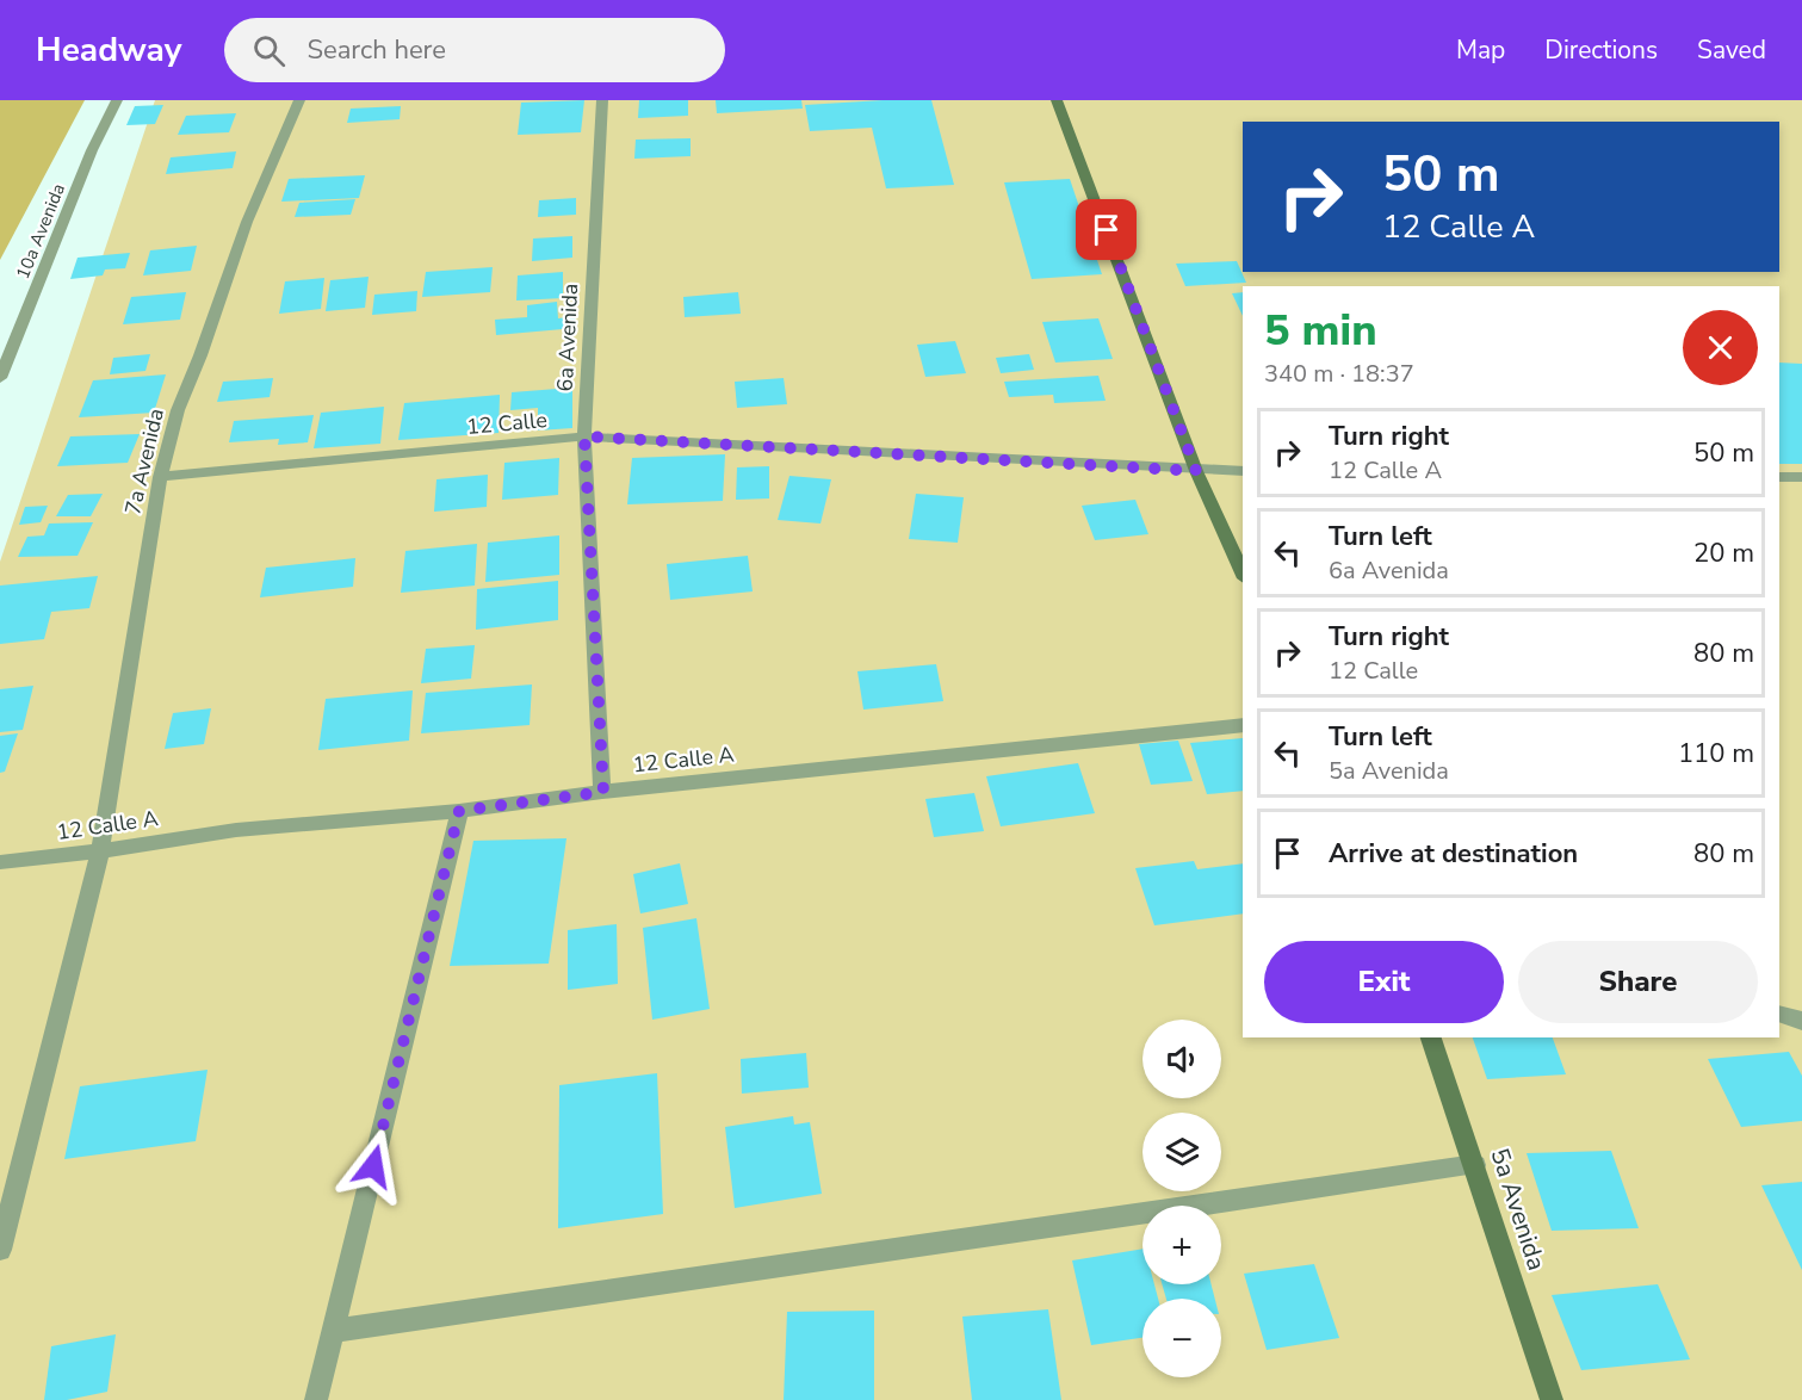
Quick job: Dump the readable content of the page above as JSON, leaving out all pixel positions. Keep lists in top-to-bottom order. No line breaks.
{"streets":{"street":["10a Avenida","6a Avenida","12 Calle","7a Avenida","12 Calle A","5a Avenida"]},"crossings":[["6a Avenida","12 Calle"],["6a Avenida","12 Calle A"],["12 Calle","7a Avenida"],["7a Avenida","12 Calle A"]],"page":{"header":"Headway","search":"Search here","nav":["Map","Directions","Saved"],"turn":["50 m","12 Calle A"],"heading":["5 min","340 m · 18:37"],"list":[{"name":"Turn right","note":"12 Calle A","value":"50 m"},{"name":"Turn left","note":"6a Avenida","value":"20 m"},{"name":"Turn right","note":"12 Calle","value":"80 m"},{"name":"Turn left","note":"5a Avenida","value":"110 m"},{"name":"Arrive at destination","value":"80 m"}],"buttons":["Exit","Share"],"map_buttons":["+","−"]}}
